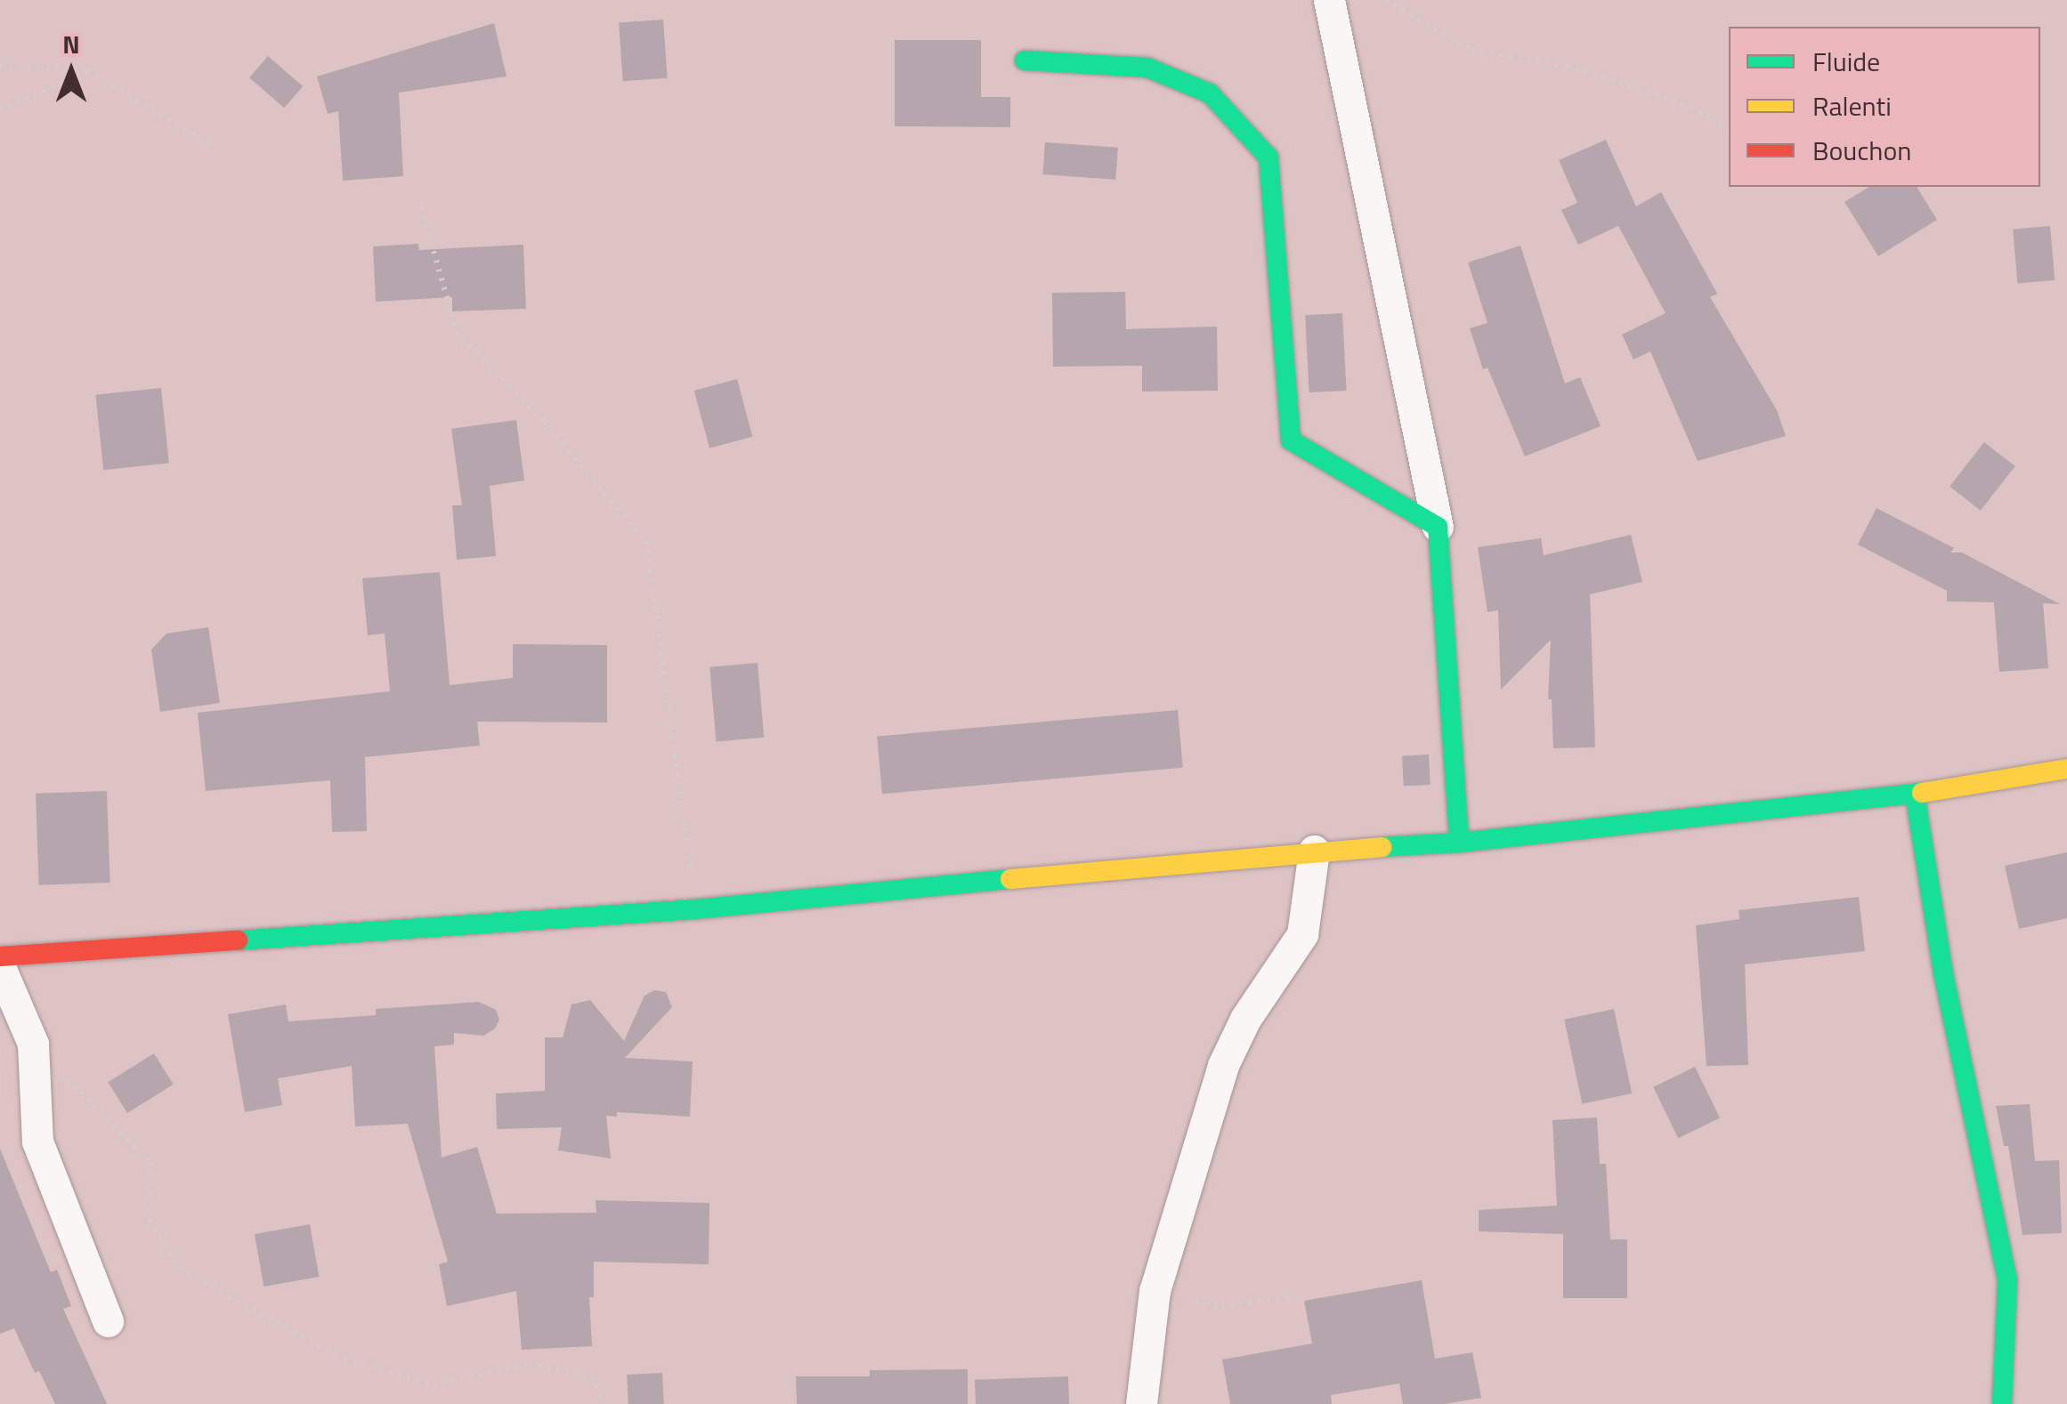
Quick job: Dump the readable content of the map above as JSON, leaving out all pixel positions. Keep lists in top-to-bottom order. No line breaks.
{"legend":["Fluide","Ralenti","Bouchon"],"north":"top"}
